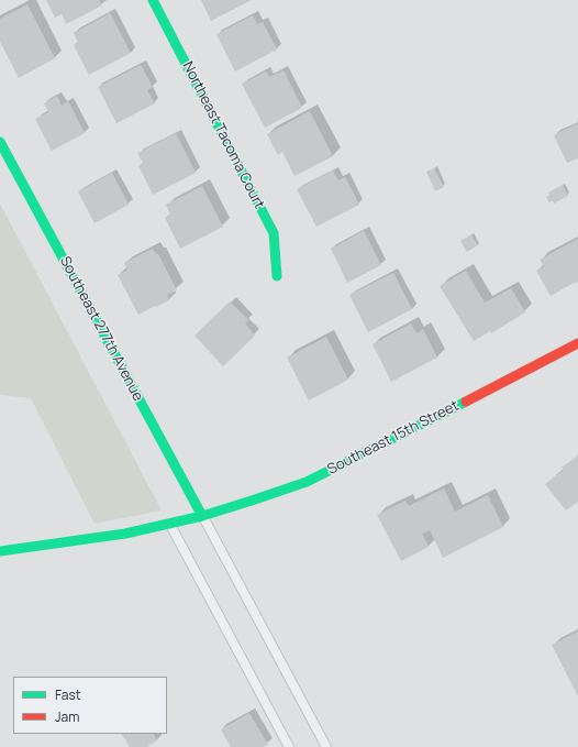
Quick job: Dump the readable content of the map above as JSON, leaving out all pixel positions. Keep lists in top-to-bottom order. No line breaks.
{"streets":{"street":["Northeast Tacoma Court","Southeast 277th Avenue","Southeast 15th Street"]},"crossings":[["Southeast 277th Avenue","Southeast 15th Street"]],"legend":["Fast","Jam"]}
